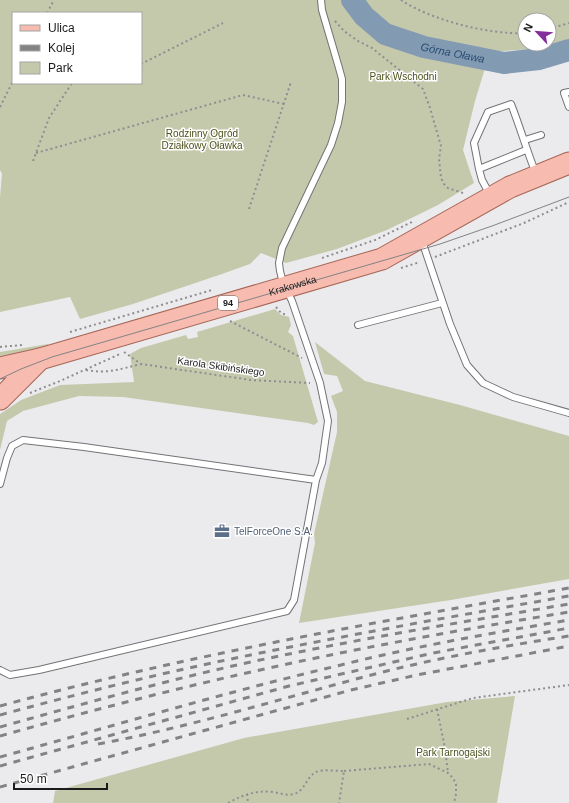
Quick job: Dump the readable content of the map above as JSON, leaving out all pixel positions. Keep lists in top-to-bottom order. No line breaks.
{"streets":{"main road":["Krakowska","94"],"path":["Karola Skibińskiego"]},"crossings":[["Krakowska","94"]],"water":["Górna Oława"],"parks":["Park Wschodni","Rodzinny Ogród Działkowy Oławka","Park Tarnogajski"],"places":{"office":["TelForceOne S.A."]},"legend":["Ulica","Kolej","Park"],"scale_bar":"50 m","north":"top left"}
